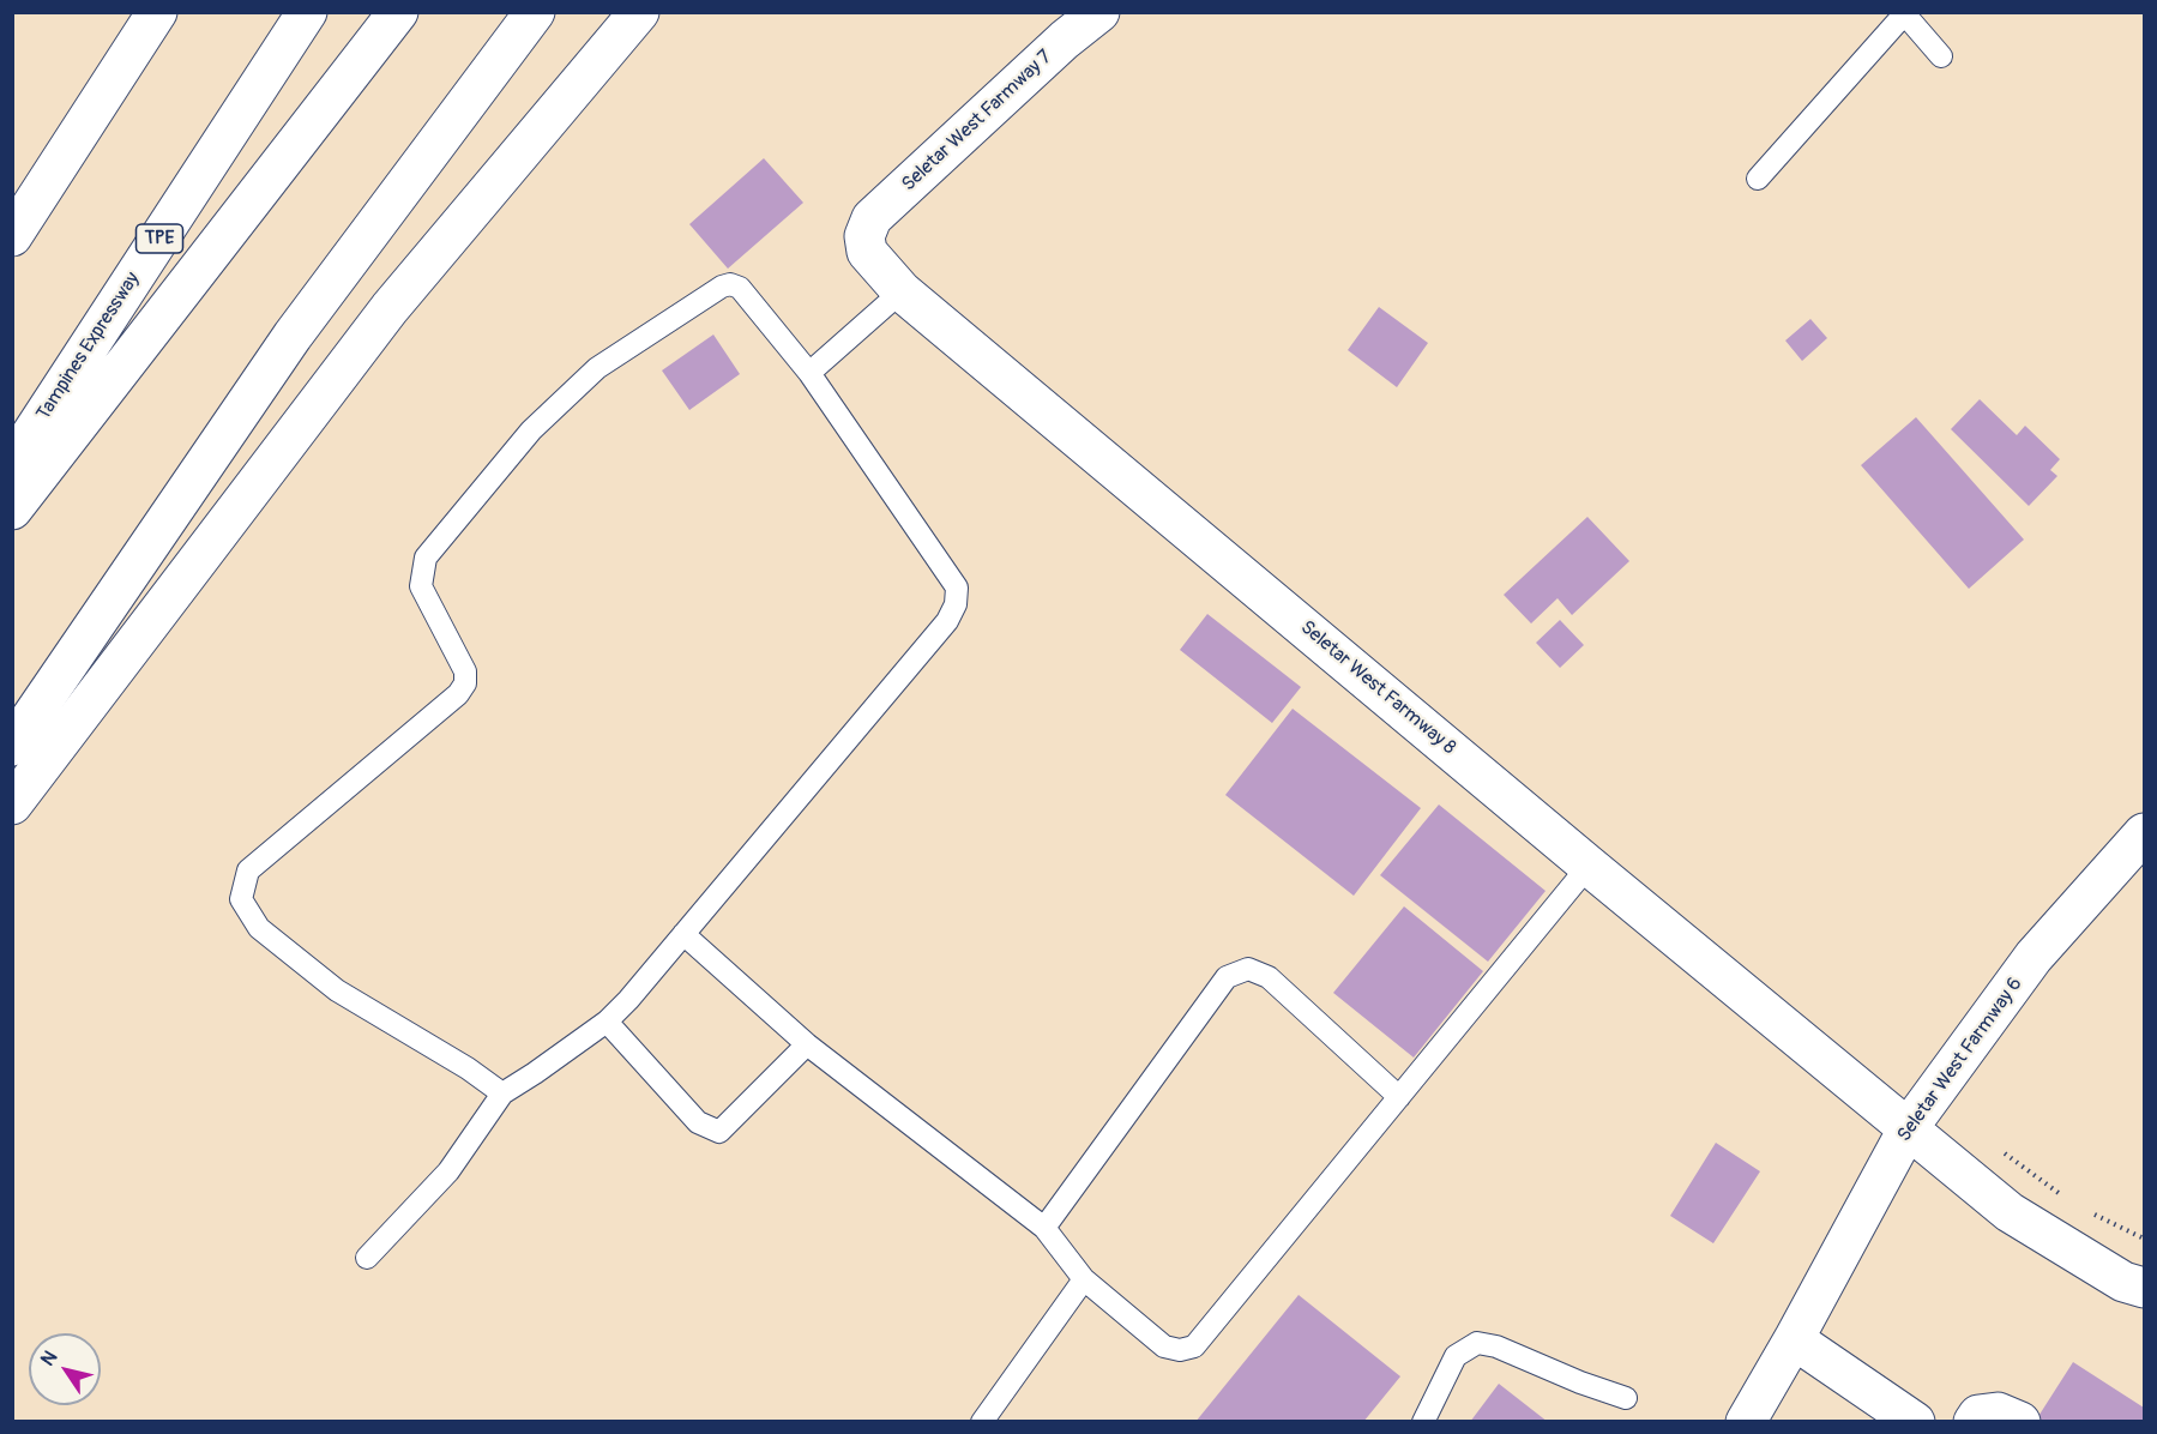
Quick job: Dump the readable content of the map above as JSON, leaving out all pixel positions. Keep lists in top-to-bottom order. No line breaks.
{"streets":{"main road":["Seletar West Farmway 7","TPE","Tampines Expressway","Seletar West Farmway 8","Seletar West Farmway 6"]},"crossings":[["Seletar West Farmway 7","Seletar West Farmway 8"],["Seletar West Farmway 8","Seletar West Farmway 6"]],"north":"top left"}
